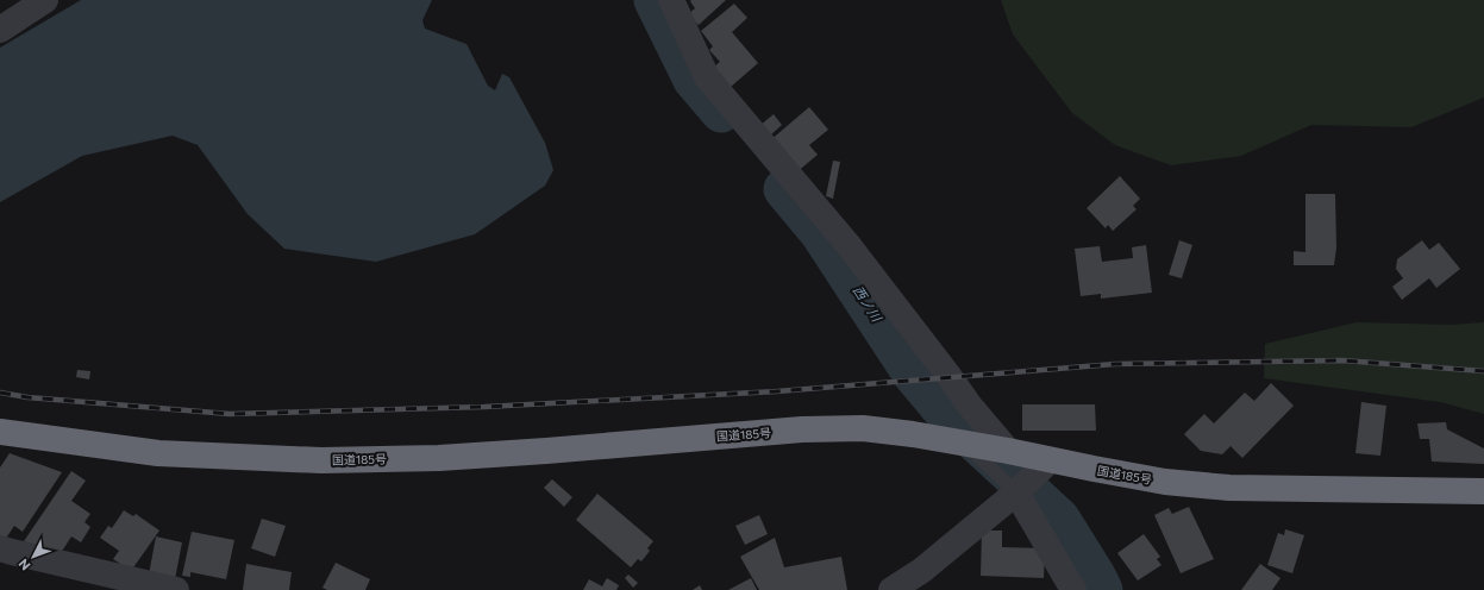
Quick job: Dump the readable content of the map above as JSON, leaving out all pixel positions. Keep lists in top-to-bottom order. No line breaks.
{"streets":{"highway":["国道185号"]},"water":["西ノ川"],"north":"bottom left"}
